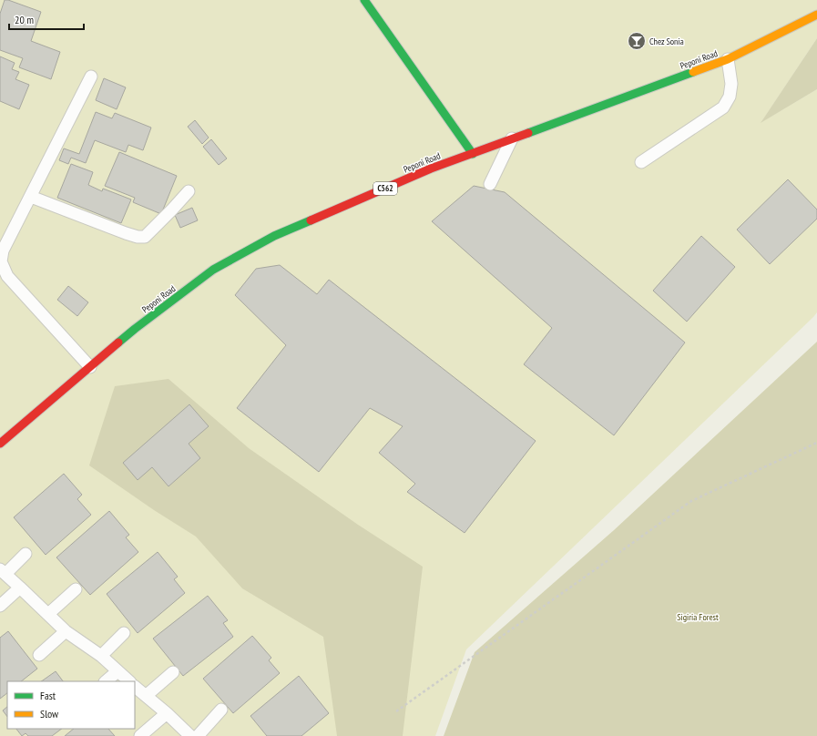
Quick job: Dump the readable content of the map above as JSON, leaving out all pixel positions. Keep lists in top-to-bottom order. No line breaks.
{"streets":{"main road":["Peponi Road","C562"]},"parks":["Sigiria Forest"],"places":{"bar":["Chez Sonia"]},"legend":["Fast","Slow"],"scale_bar":"20 m"}
